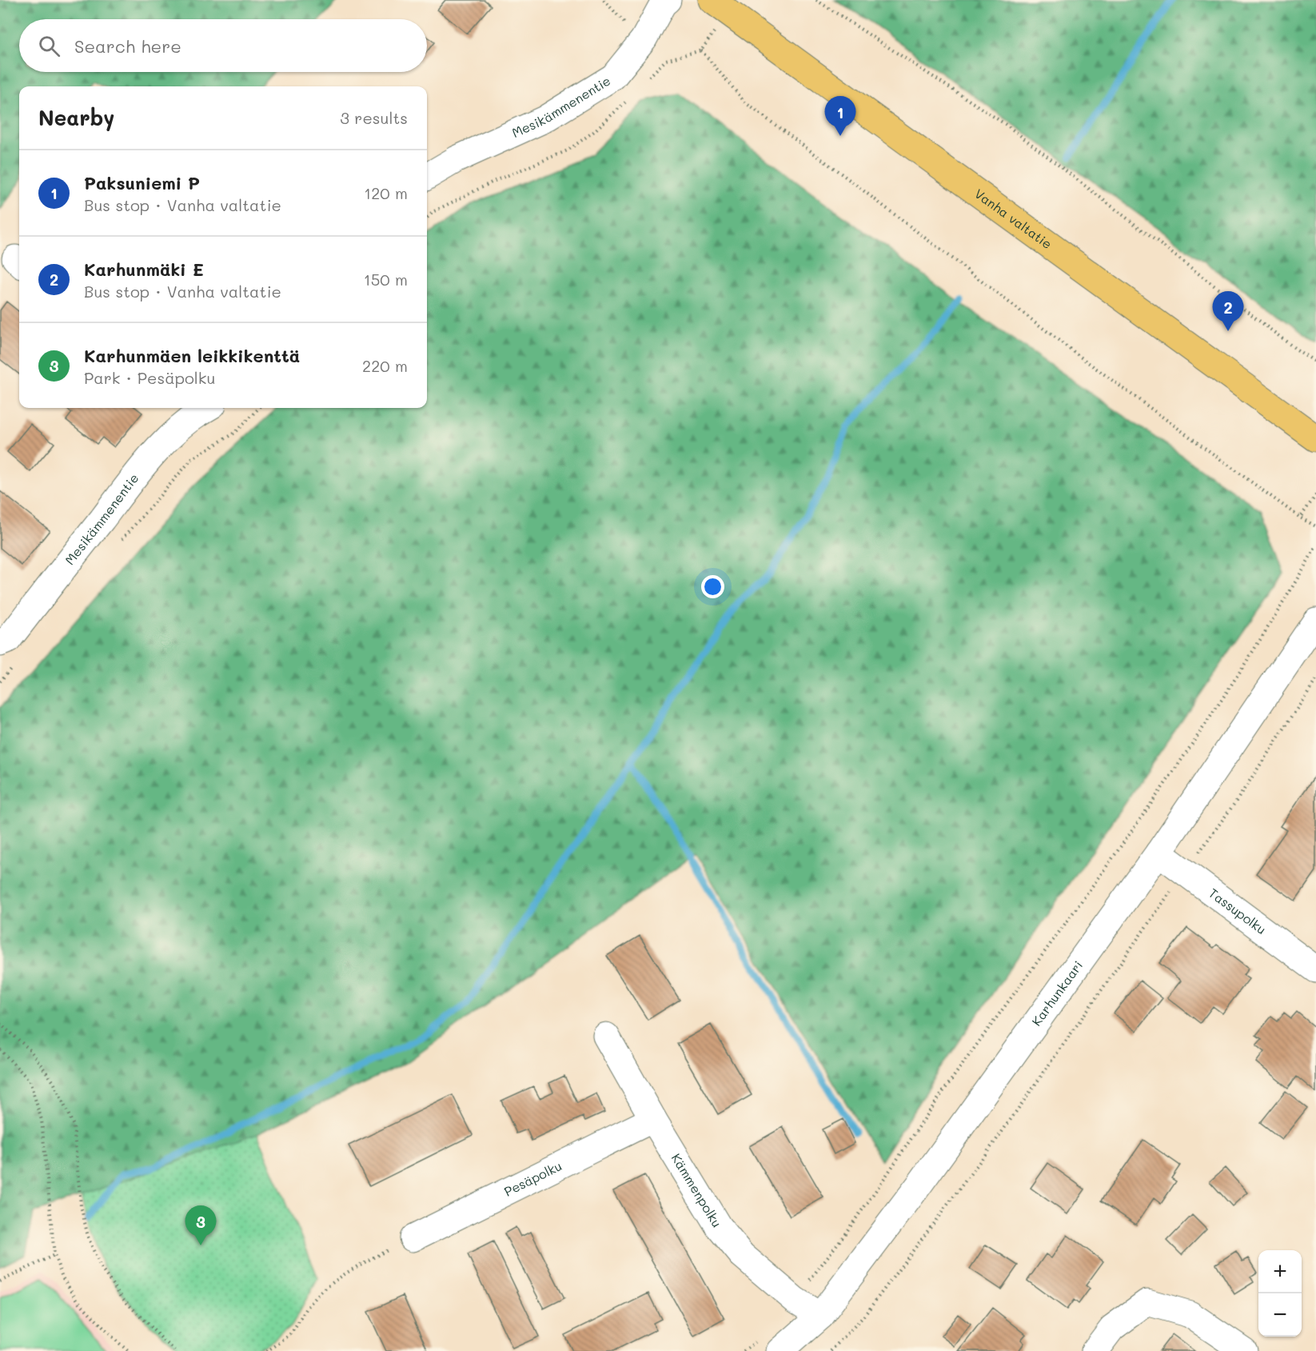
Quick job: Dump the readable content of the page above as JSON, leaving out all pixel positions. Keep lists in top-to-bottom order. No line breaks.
{"streets":{"main road":["Vanha valtatie"],"street":["Mesikämmenentie","Tassupolku","Karhunkaari","Pesäpolku","Kämmenpolku"]},"crossings":[["Tassupolku","Karhunkaari"],["Karhunkaari","Kämmenpolku"],["Pesäpolku","Kämmenpolku"]],"page":{"search":"Search here","heading":["Nearby","3 results"],"pins":["1","2","3"],"list":[{"mark":"1","name":"Paksuniemi P","note":"Bus stop · Vanha valtatie","value":"120 m"},{"mark":"2","name":"Karhunmäki E","note":"Bus stop · Vanha valtatie","value":"150 m"},{"mark":"3","name":"Karhunmäen leikkikenttä","note":"Park · Pesäpolku","value":"220 m"}],"map_buttons":["+","−"]}}
